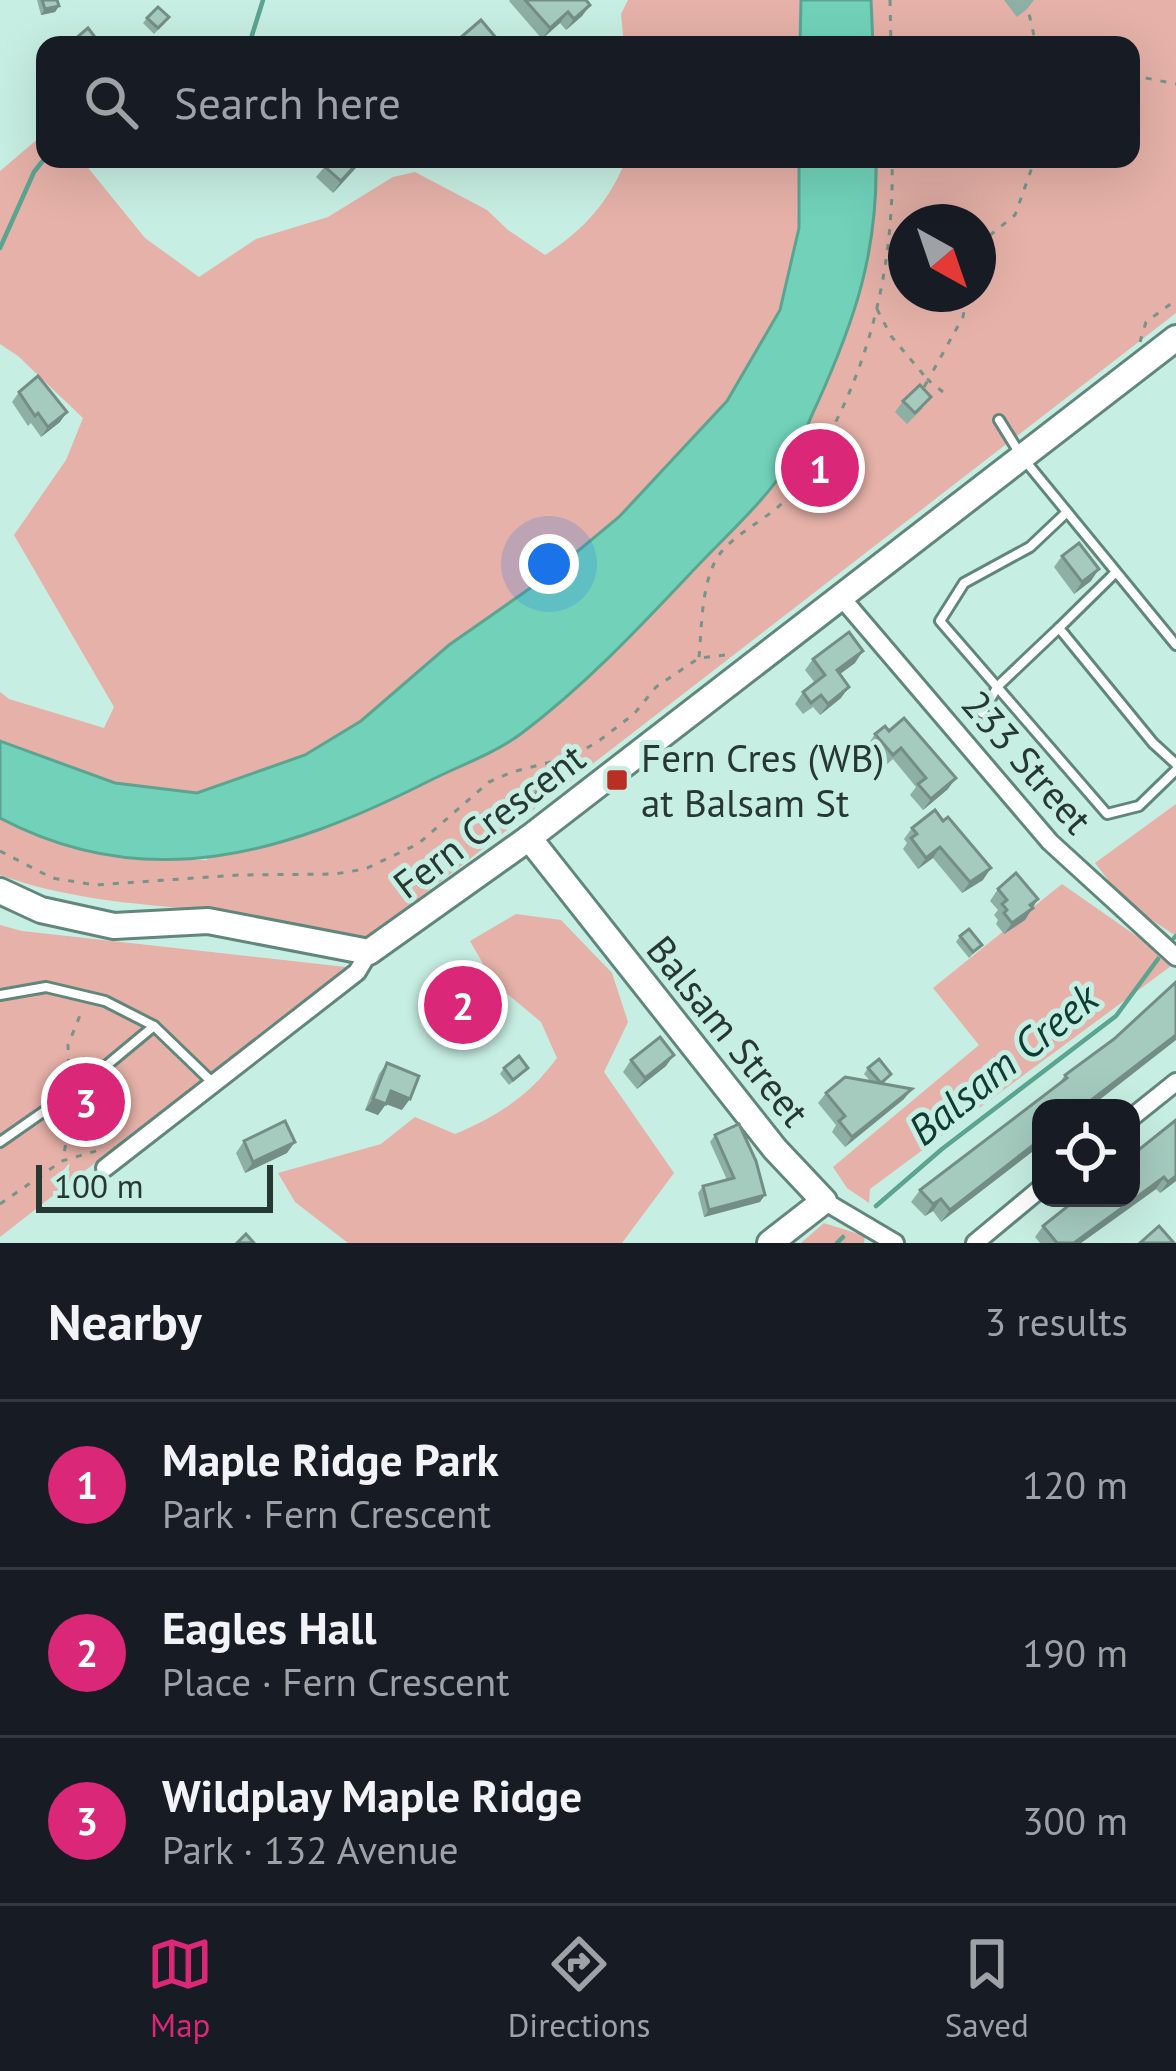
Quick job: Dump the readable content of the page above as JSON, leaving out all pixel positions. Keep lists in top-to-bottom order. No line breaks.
{"streets":{"street":["233 Street","Fern Crescent","Balsam Street"]},"crossings":[["233 Street","Fern Crescent"],["Fern Crescent","Balsam Street"]],"water":["Balsam Creek"],"places":{"transit":["Fern Cres (WB) at Balsam St"]},"scale_bar":"100 m","north":"bottom right","page":{"search":"Search here","pins":["1","2","3"],"scale":"100 m","heading":["Nearby","3 results"],"list":[{"mark":"1","name":"Maple Ridge Park","note":"Park · Fern Crescent","value":"120 m"},{"mark":"2","name":"Eagles Hall","note":"Place · Fern Crescent","value":"190 m"},{"mark":"3","name":"Wildplay Maple Ridge","note":"Park · 132 Avenue","value":"300 m"}],"nav":["Map","Directions","Saved"]}}
